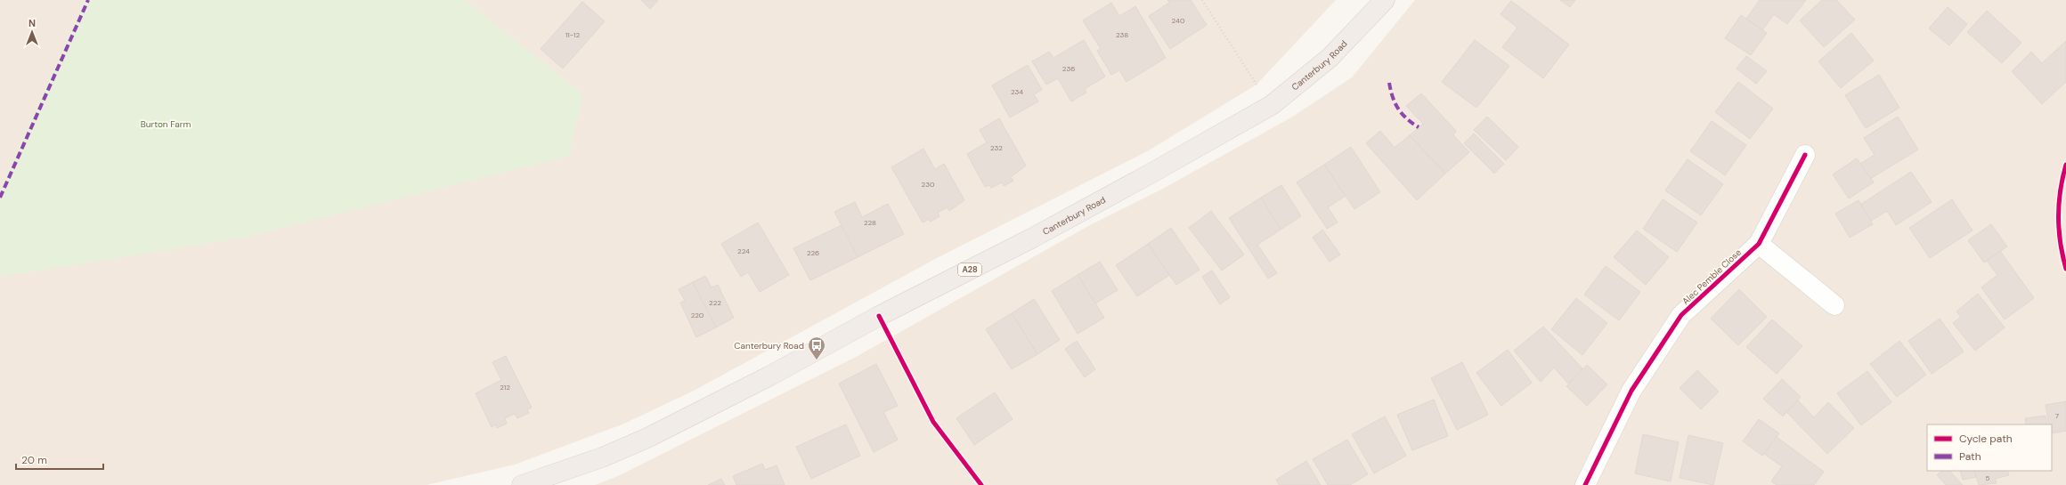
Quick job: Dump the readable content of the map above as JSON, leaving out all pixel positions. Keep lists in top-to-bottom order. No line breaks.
{"streets":{"highway":["Canterbury Road","A28"],"street":["Alec Pemble Close"]},"parks":["Burton Farm"],"places":{"bus stop":["Canterbury Road"]},"house_numbers":["240","11-12","238","236","234","232","230","228","224","226","222","220","212","7","5"],"legend":["Cycle path","Path"],"scale_bar":"20 m","north":"top"}
